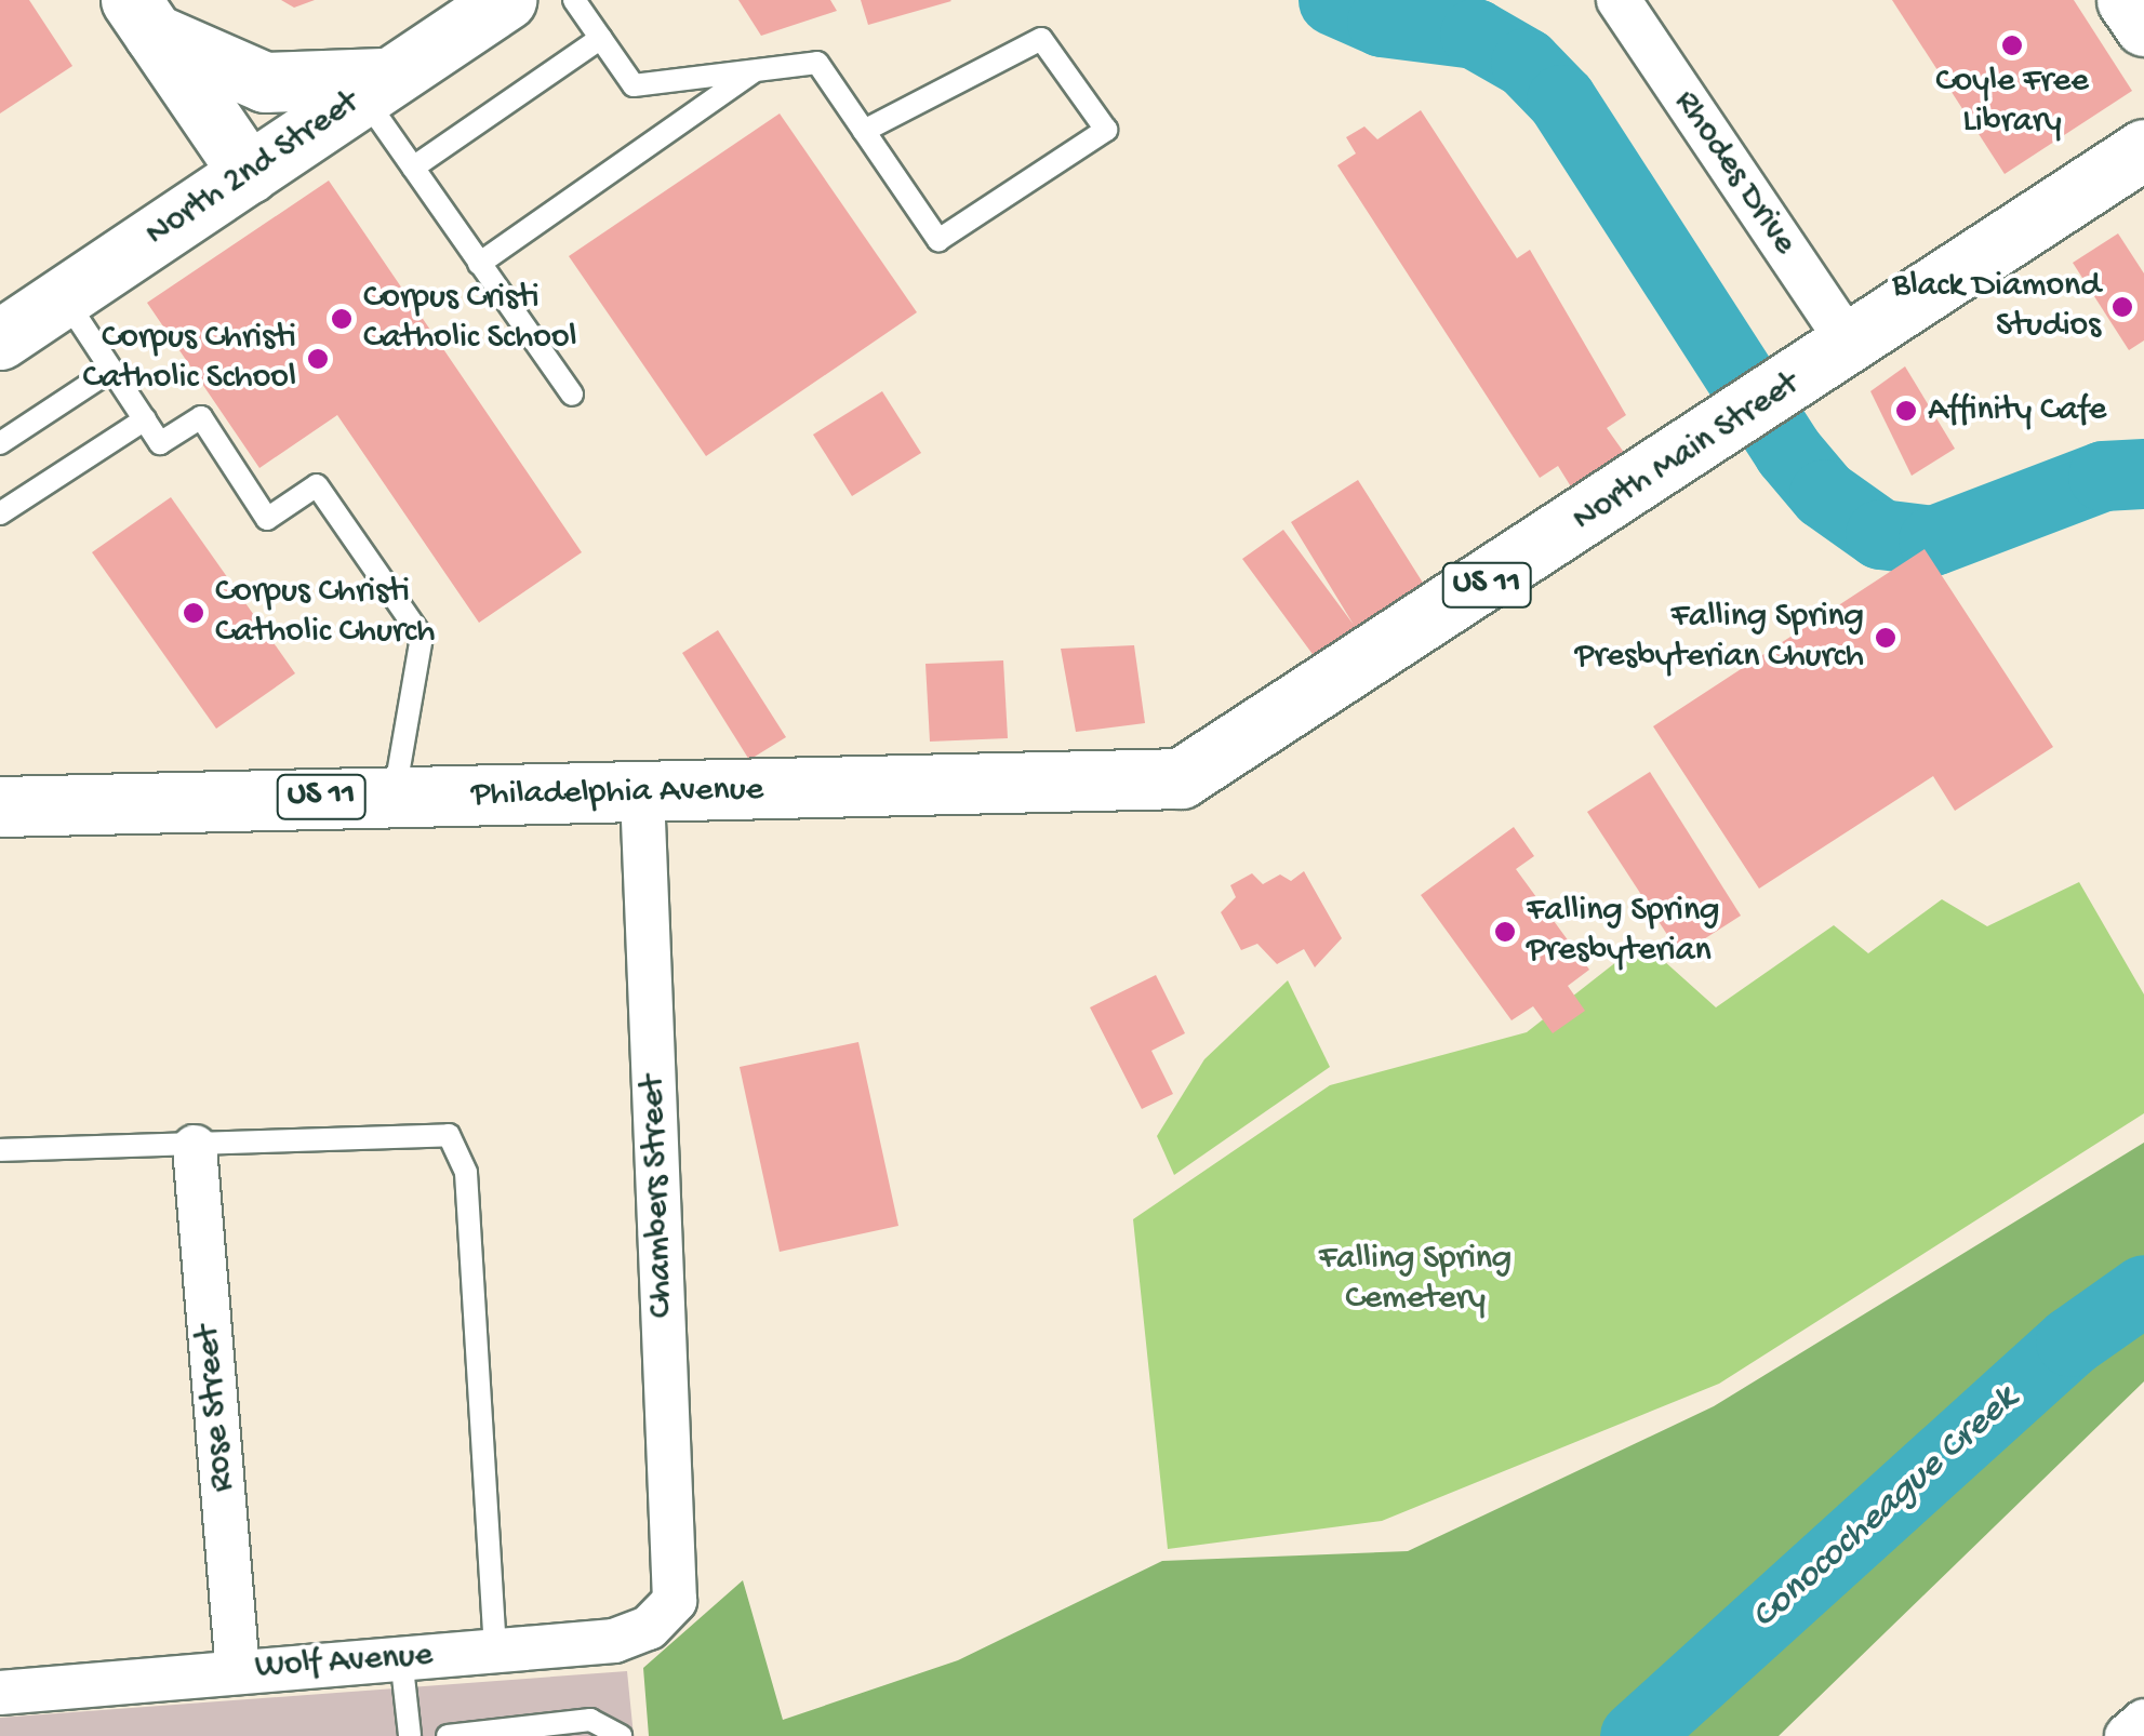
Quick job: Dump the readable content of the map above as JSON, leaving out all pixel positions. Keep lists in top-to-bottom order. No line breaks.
{"streets":{"main road":["North 2nd Street","North Main Street","US 11","Philadelphia Avenue"],"street":["Rhodes Drive","Chambers Street","Rose Street","Wolf Avenue"]},"crossings":[["Rhodes Drive","North Main Street"],["North Main Street","Philadelphia Avenue"],["Philadelphia Avenue","Chambers Street"],["Chambers Street","Wolf Avenue"],["Rose Street","Wolf Avenue"]],"water":["Conococheague Creek"],"parks":["Falling Spring Cemetery"],"places":["Coyle Free Library","Black Diamond Studios","Corpus Cristi Catholic School","Corpus Christi Catholic School","Affinity Cafe","Corpus Christi Catholic Church","Falling Spring Presbyterian Church","Falling Spring Presbyterian"]}
